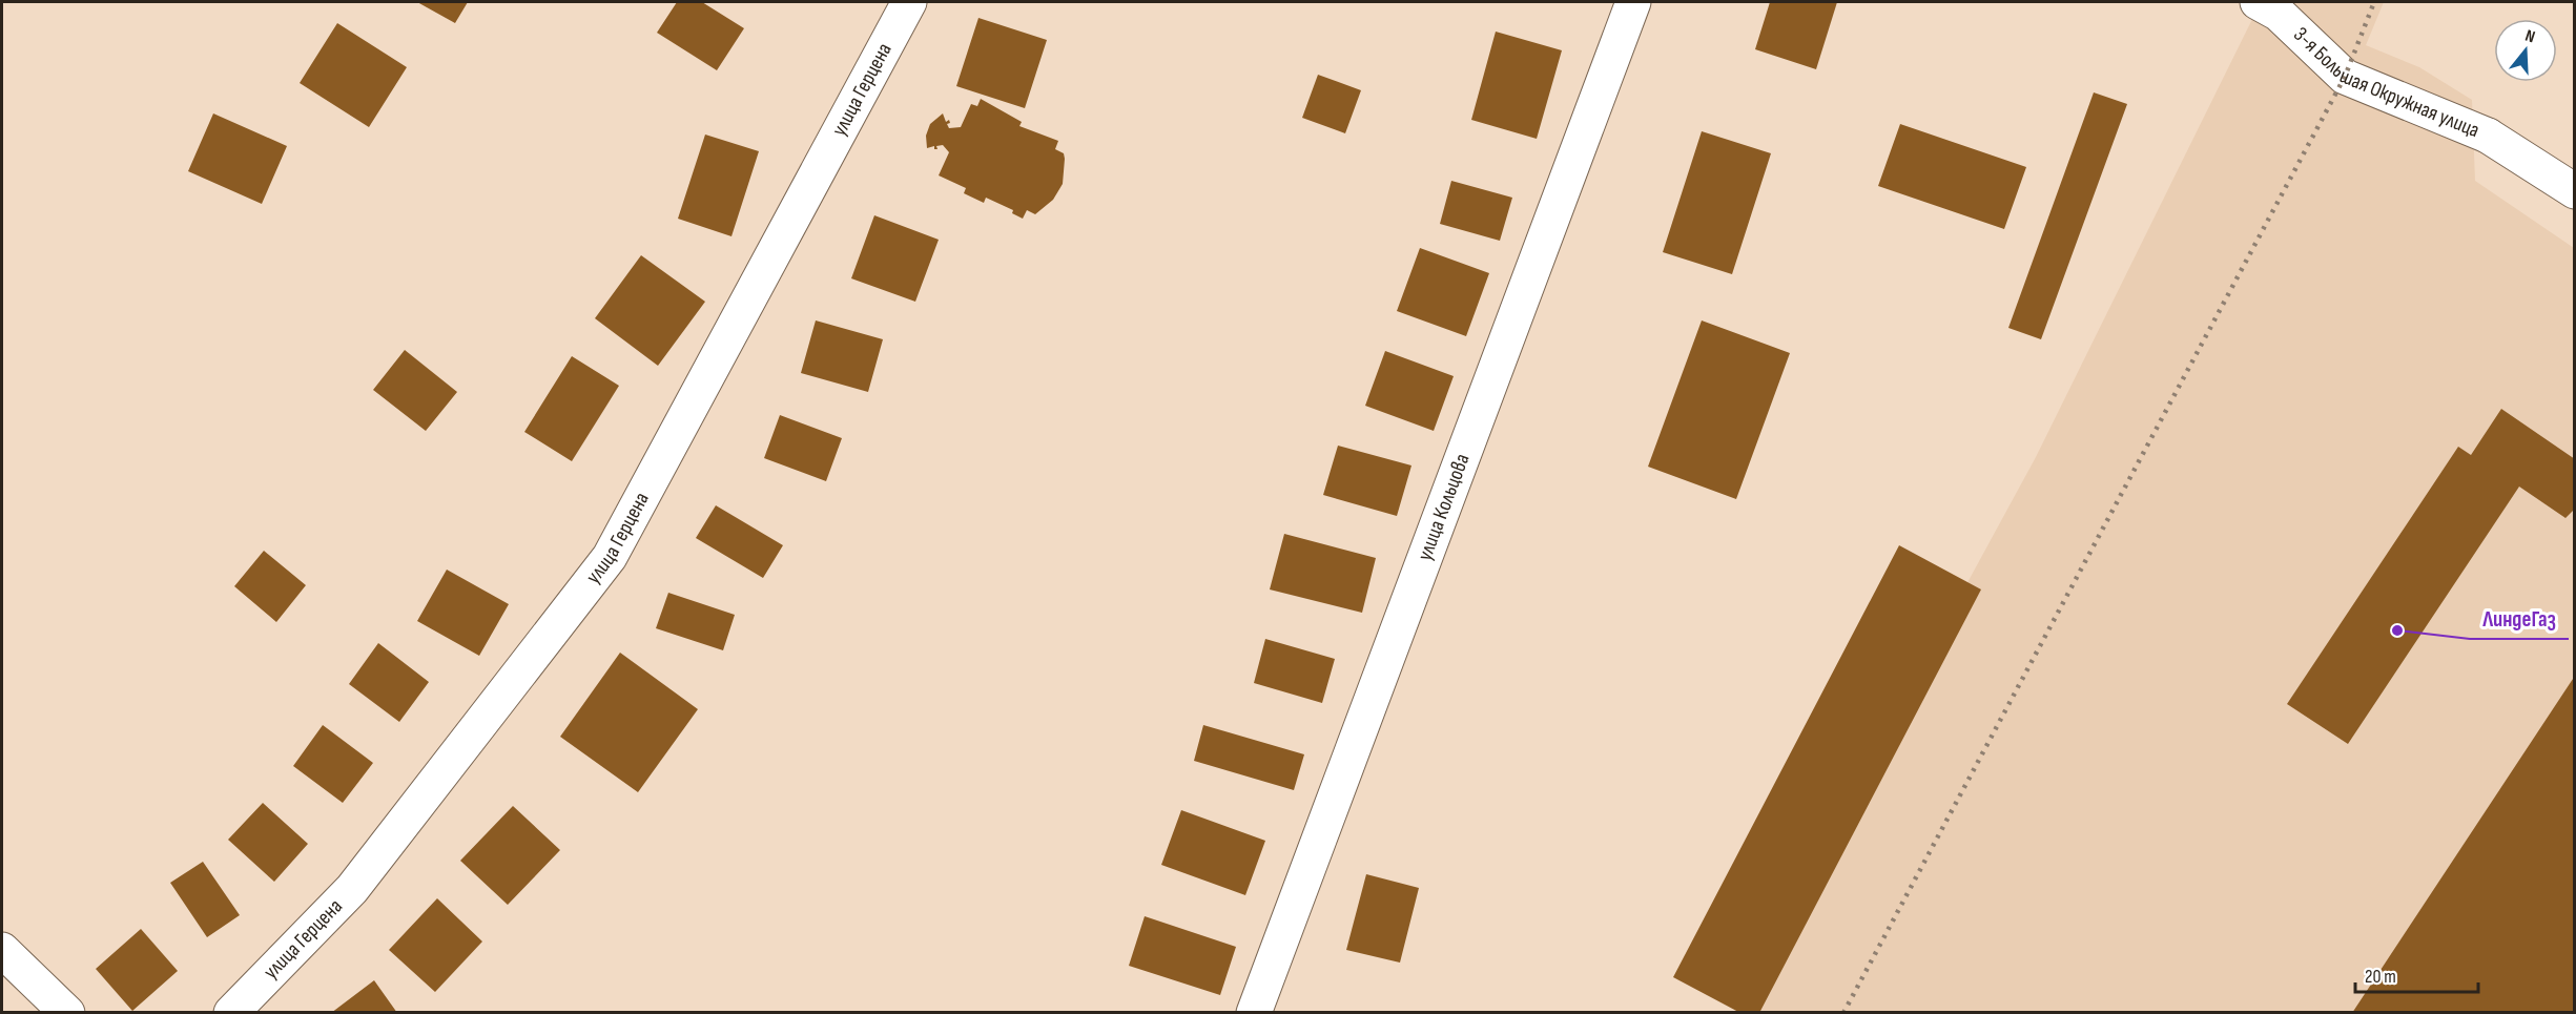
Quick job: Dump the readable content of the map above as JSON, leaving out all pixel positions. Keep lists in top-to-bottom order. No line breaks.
{"streets":{"street":["3-я Большая Окружная улица","улица Герцена","улица Кольцова"]},"places":["ЛиндеГаз"],"scale_bar":"20 m","north":"top"}
